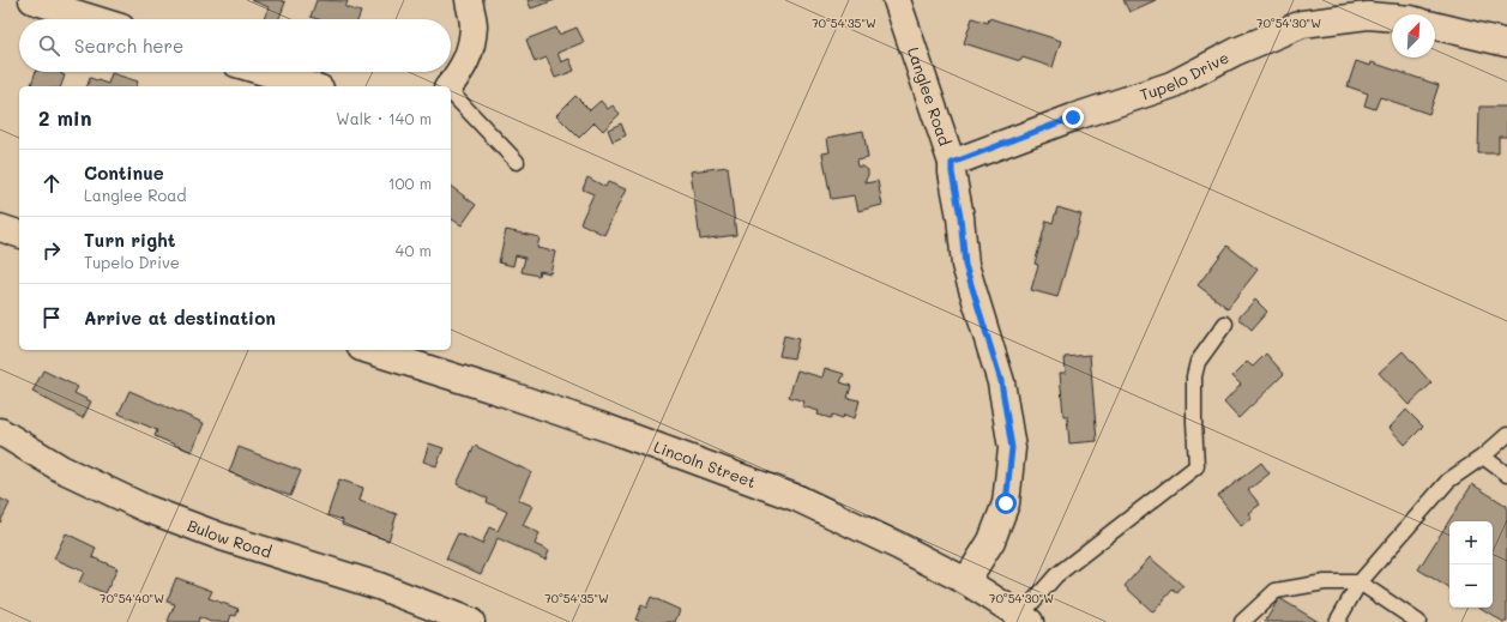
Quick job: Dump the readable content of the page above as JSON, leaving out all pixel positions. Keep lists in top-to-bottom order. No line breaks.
{"streets":{"street":["Tupelo Drive","Langlee Road","Lincoln Street","Bulow Road"]},"crossings":[["Tupelo Drive","Langlee Road"],["Langlee Road","Lincoln Street"]],"north":"top right","page":{"search":"Search here","heading":["2 min","Walk · 140 m"],"list":[["Continue","Langlee Road","100 m"],["Turn right","Tupelo Drive","40 m"],"Arrive at destination"],"map_buttons":["+","−"]},"coordinates":["70°54'35\"W","70°54'30\"W","70°54'40\"W"]}
